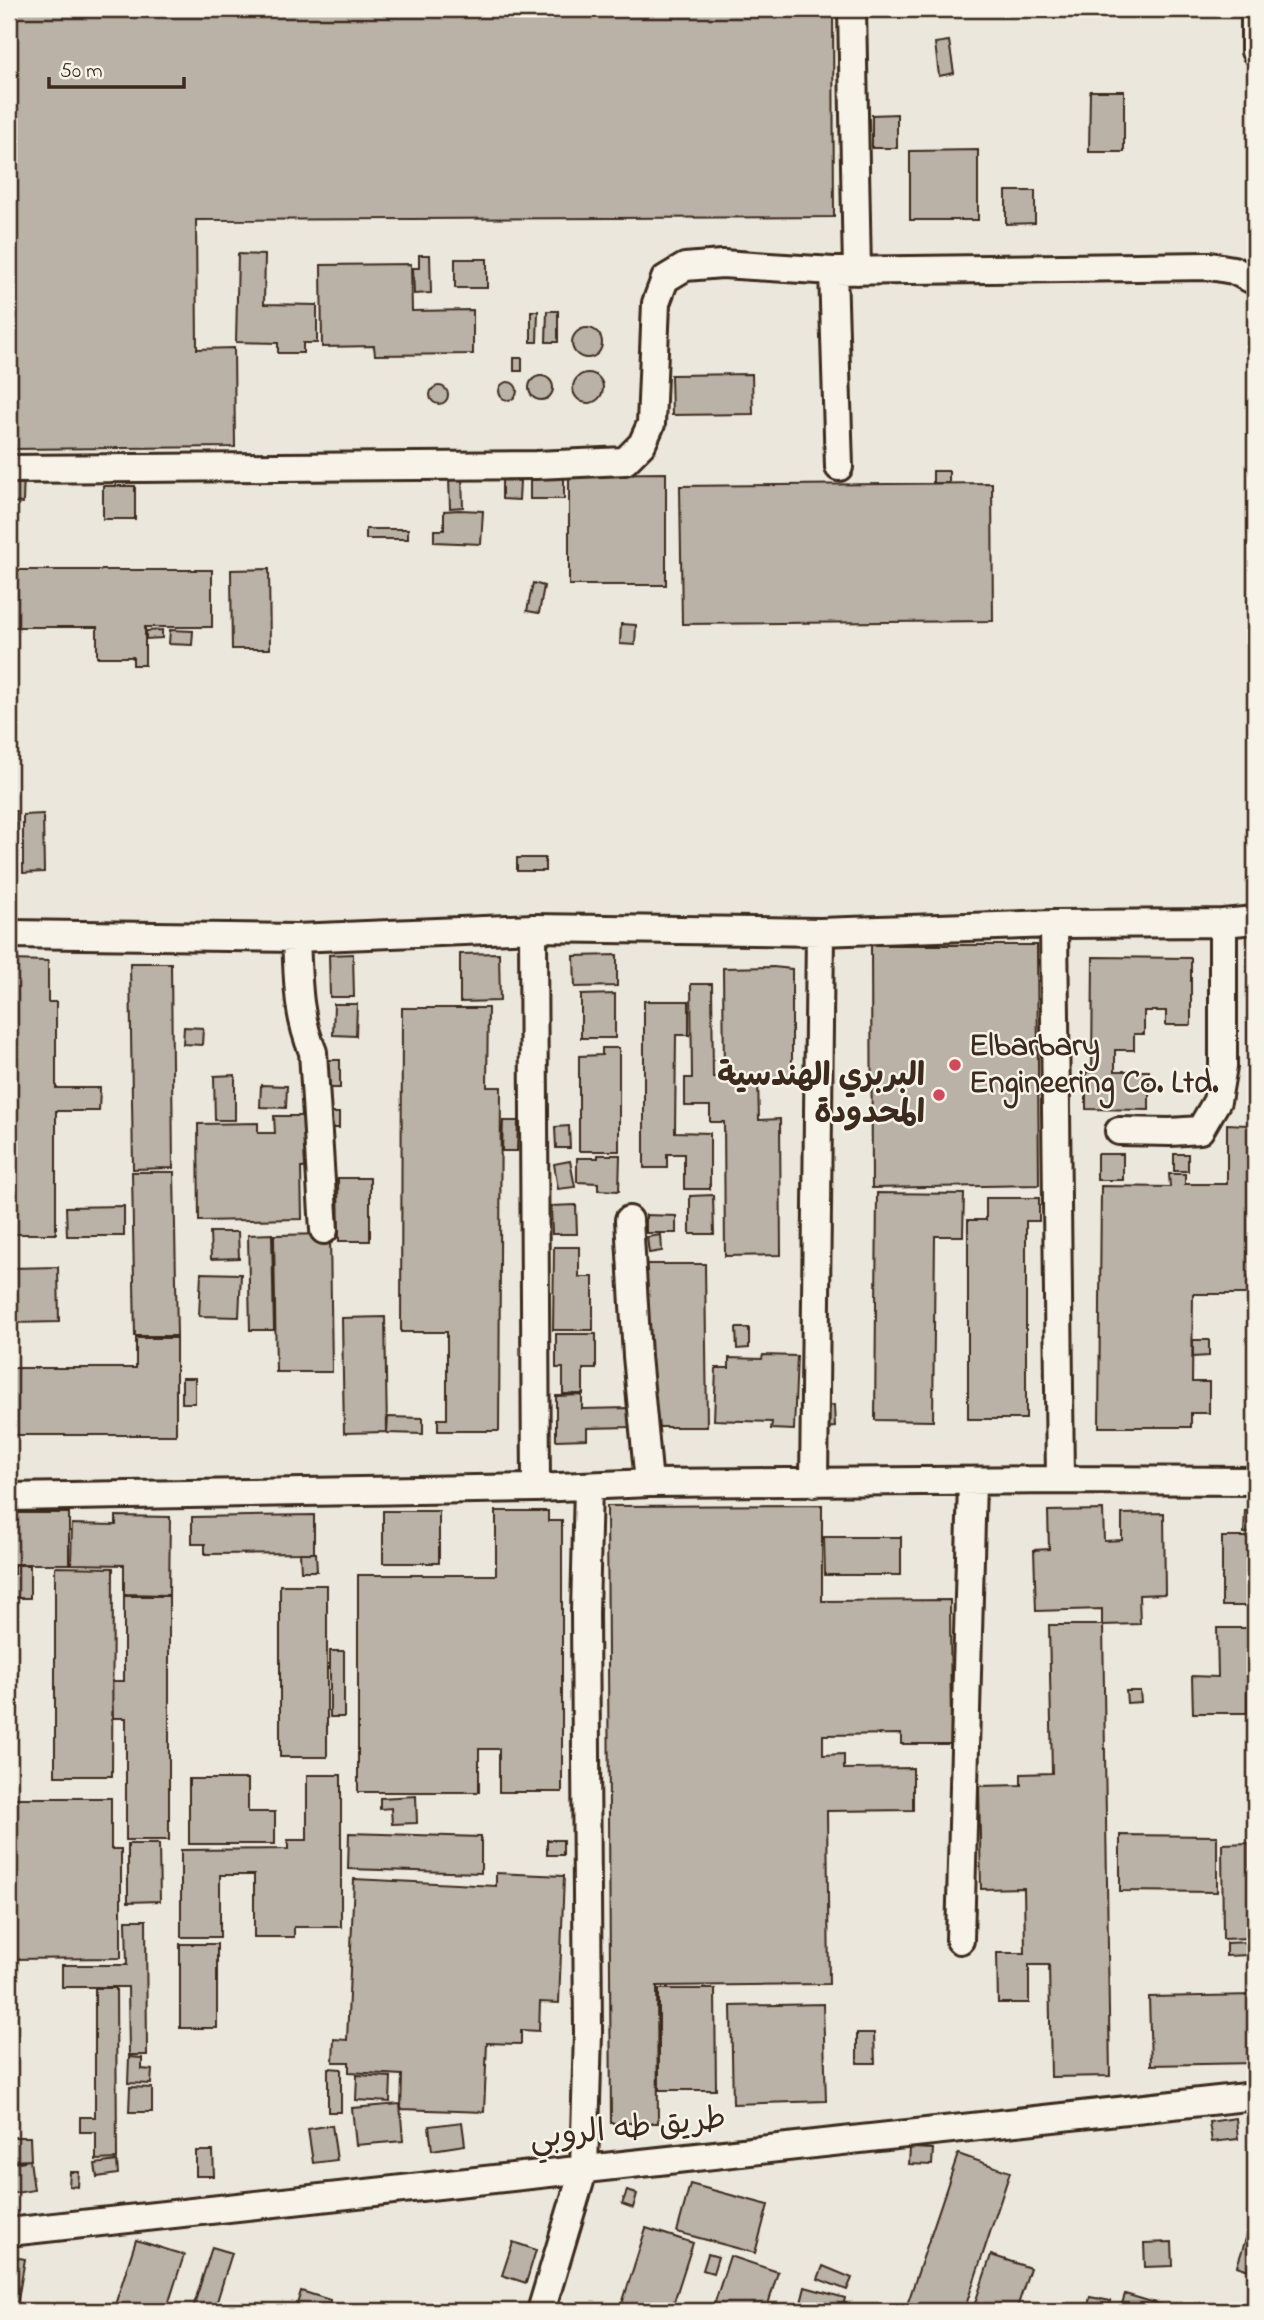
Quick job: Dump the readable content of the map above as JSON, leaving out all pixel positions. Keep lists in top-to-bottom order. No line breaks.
{"streets":{"street":["طريق طه الروبي"]},"places":["Elbarbary Engineering Co. Ltd.","البربري الهندسية المحدودة"],"scale_bar":"50 m"}
